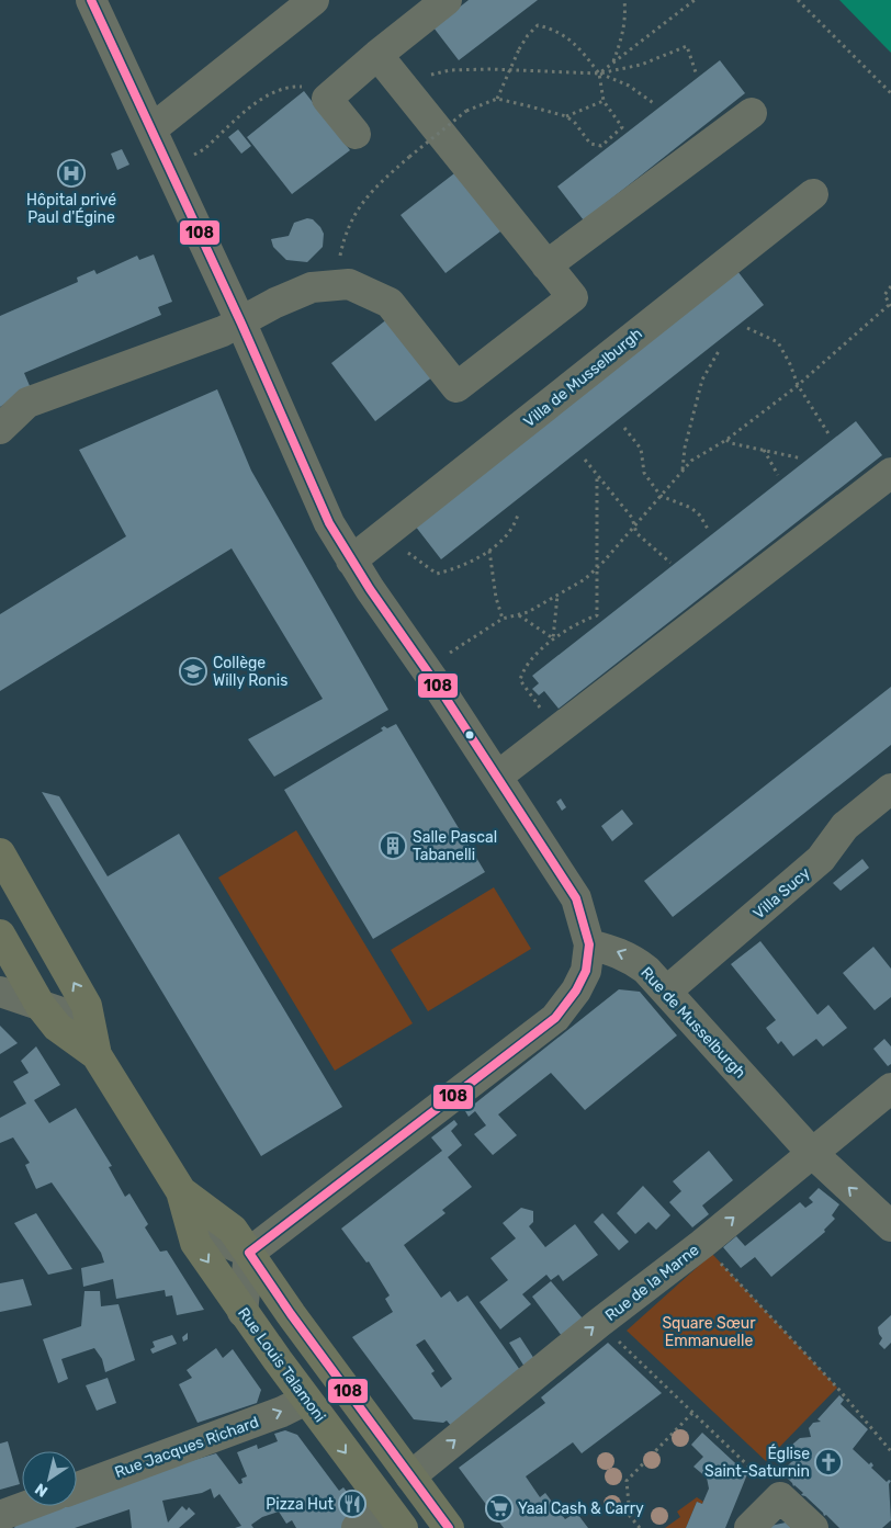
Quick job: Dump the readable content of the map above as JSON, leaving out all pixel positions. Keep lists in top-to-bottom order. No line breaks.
{"streets":{"main road":["Rue Louis Talamoni"],"street":["Villa de Musselburgh","Villa Sucy","Rue de Musselburgh","Rue de la Marne","Rue Jacques Richard"]},"crossings":[["Villa Sucy","Rue de Musselburgh"],["Rue de Musselburgh","Rue de la Marne"],["Rue de la Marne","Rue Louis Talamoni"],["Rue Louis Talamoni","Rue Jacques Richard"]],"one_way":["Rue de Musselburgh","Rue Jacques Richard"],"parks":["Square Sœur Emmanuelle"],"places":{"hospital":["Hôpital privé Paul d'Égine"],"school or university":["Collège Willy Ronis"],"building":["Salle Pascal Tabanelli"],"church":["Église Saint-Saturnin"],"restaurant":["Pizza Hut"],"supermarket":["Yaal Cash & Carry"]},"lines":["transit line 108"],"north":"bottom left"}
